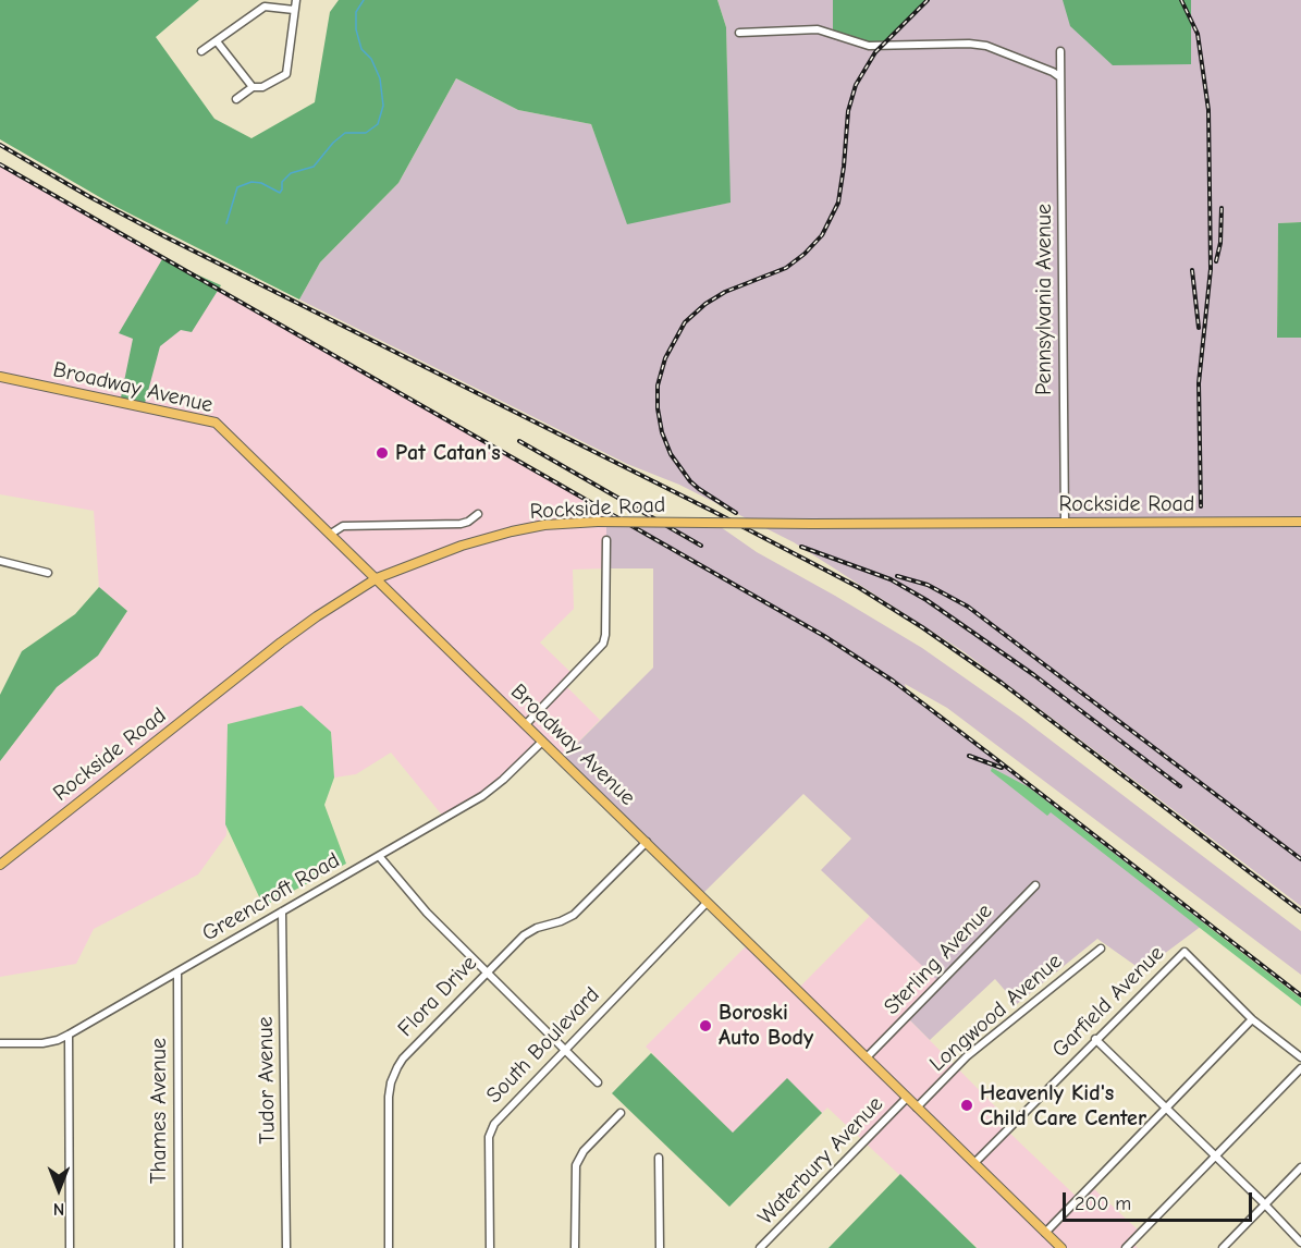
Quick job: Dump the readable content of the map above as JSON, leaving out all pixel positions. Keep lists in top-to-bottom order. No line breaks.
{"streets":{"main road":["Broadway Avenue","Rockside Road"],"street":["Pennsylvania Avenue","Greencroft Road","Sterling Avenue","Flora Drive","Garfield Avenue","Longwood Avenue","South Boulevard","Tudor Avenue","Thames Avenue","Waterbury Avenue"]},"crossings":[["Pennsylvania Avenue","Rockside Road"],["Broadway Avenue","Rockside Road"],["Broadway Avenue","Greencroft Road"],["Broadway Avenue","Sterling Avenue"],["Broadway Avenue","Flora Drive"],["Broadway Avenue","Garfield Avenue"],["Broadway Avenue","Longwood Avenue"],["Broadway Avenue","South Boulevard"],["Broadway Avenue","Waterbury Avenue"],["Greencroft Road","Tudor Avenue"],["Greencroft Road","Thames Avenue"]],"places":["Pat Catan's","Boroski Auto Body","Heavenly Kid's Child Care Center"],"scale_bar":"200 m","north":"bottom"}
